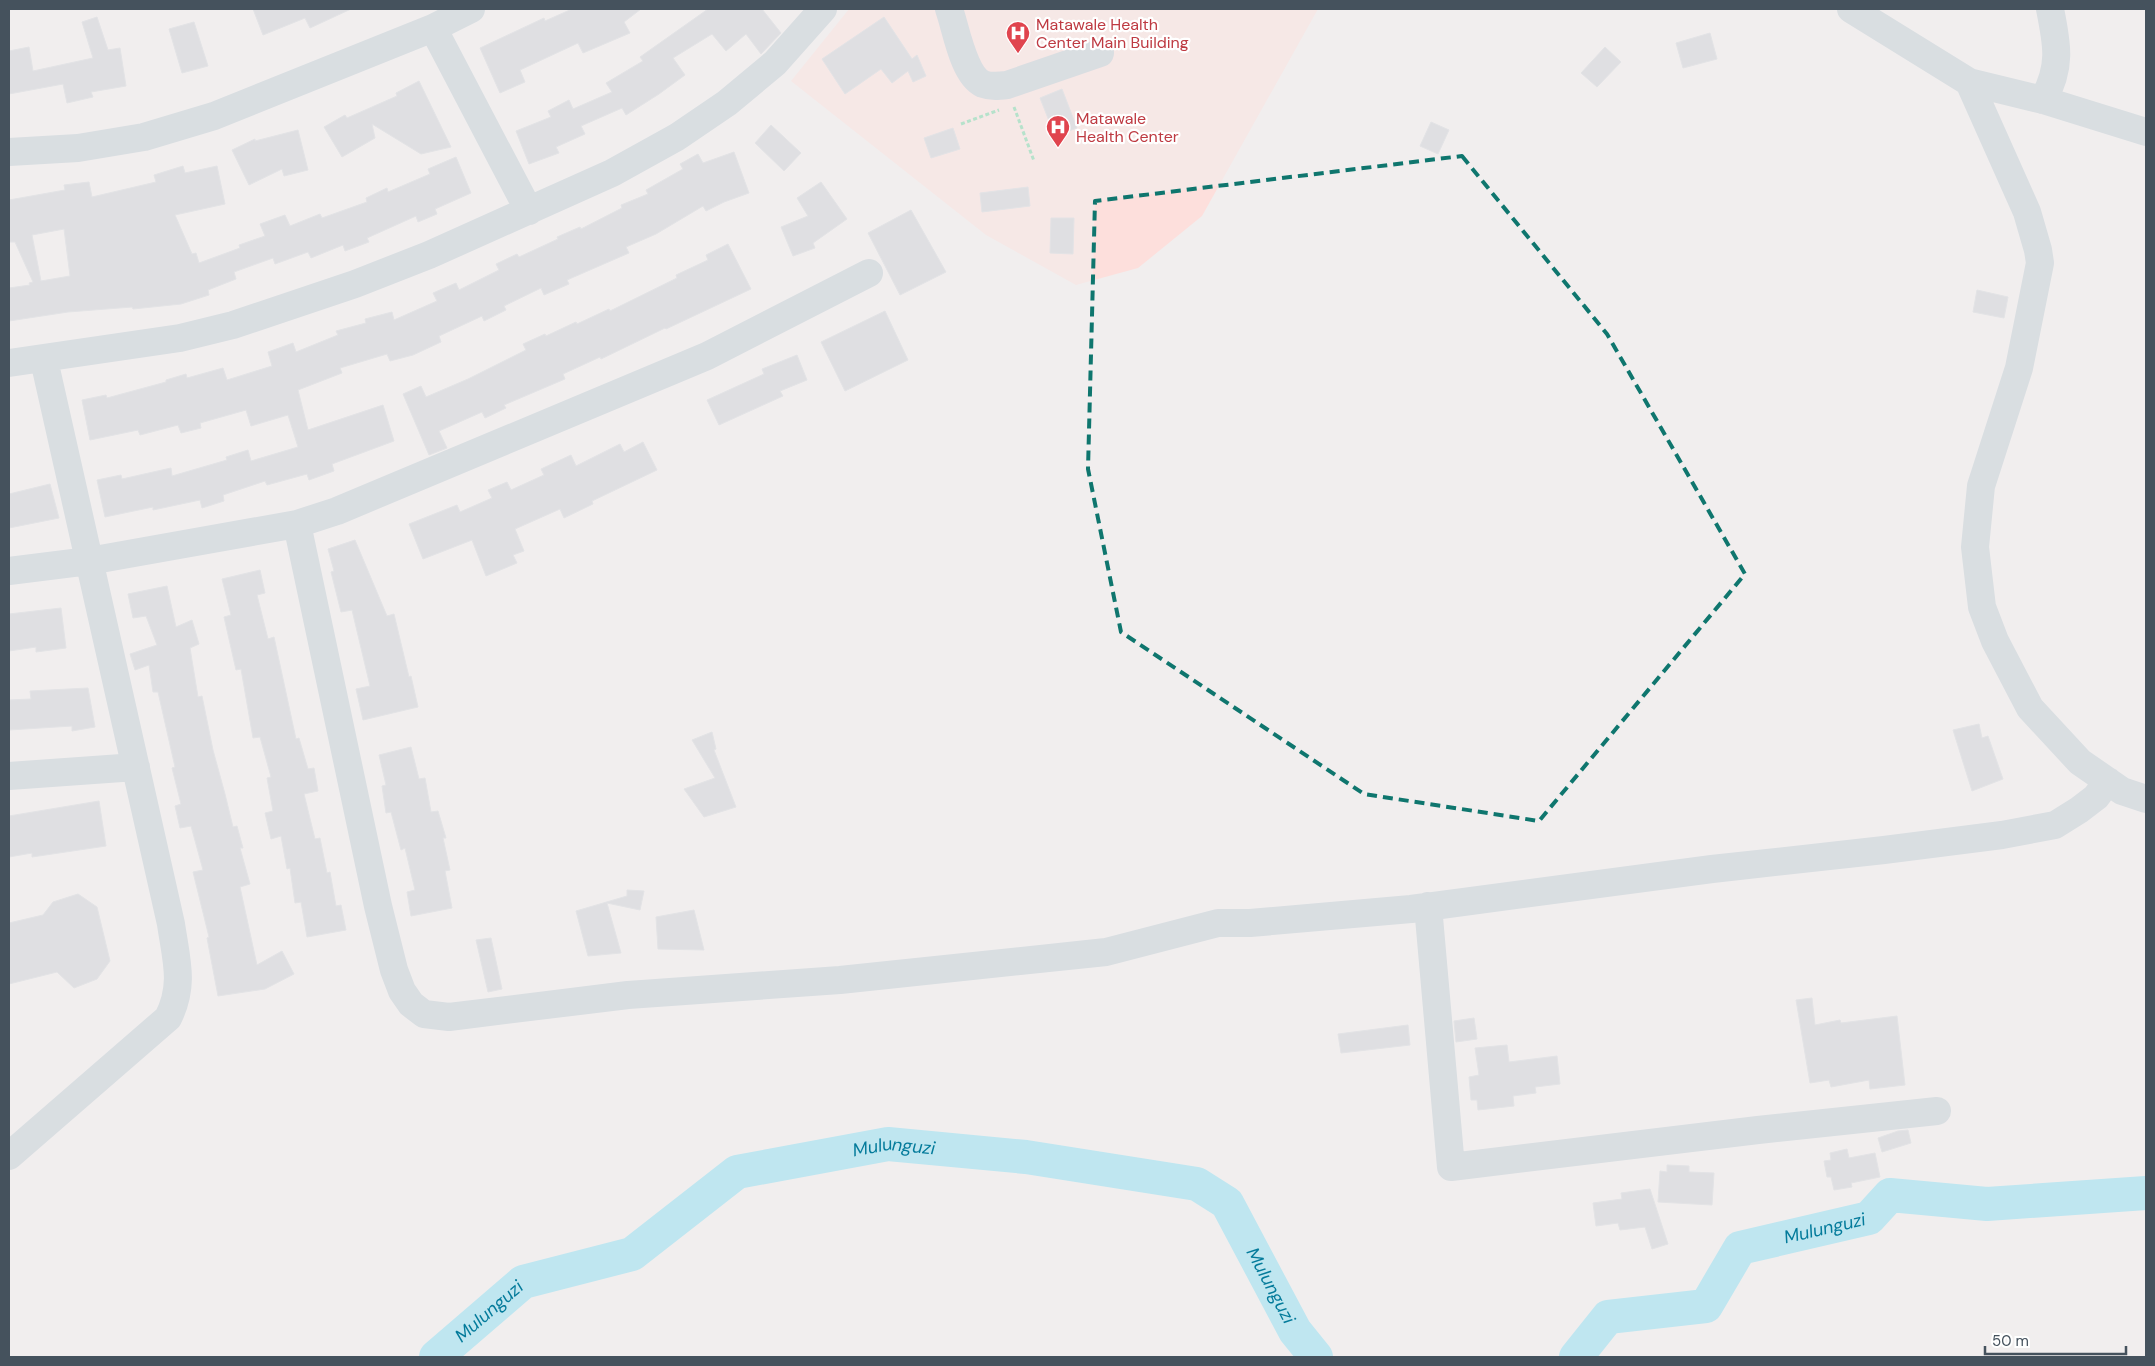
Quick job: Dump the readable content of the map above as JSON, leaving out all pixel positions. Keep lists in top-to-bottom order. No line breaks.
{"water":["Mulunguzi"],"places":{"hospital":["Matawale Health Center Main Building","Matawale Health Center"]},"scale_bar":"50 m"}
